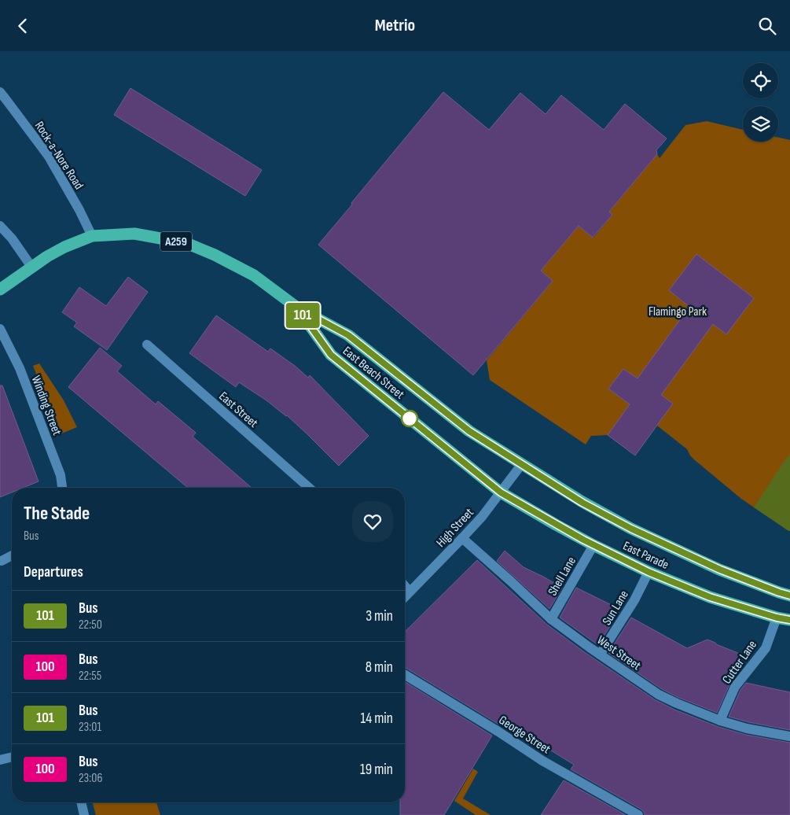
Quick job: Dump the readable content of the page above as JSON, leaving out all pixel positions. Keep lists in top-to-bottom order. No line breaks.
{"streets":{"highway":["A259","East Beach Street","East Parade"],"street":["Rock-a-Nore Road","Winding Street","East Street","High Street","Shell Lane","Sun Lane","West Street","Cutter Lane","George Street"]},"crossings":[["Rock-a-Nore Road","East Beach Street"],["A259","East Beach Street"],["East Beach Street","High Street"],["East Beach Street","East Parade"],["High Street","East Parade"],["High Street","West Street"],["East Parade","Shell Lane"],["East Parade","Sun Lane"],["East Parade","Cutter Lane"],["Shell Lane","West Street"],["Sun Lane","West Street"],["West Street","Cutter Lane"]],"parks":["Flamingo Park"],"lines":["bus line 101"],"page":{"header":"Metrio","on_map":"101","heading":[["The Stade","Bus"],"Departures"],"list":[{"mark":"101","name":"Bus","note":"22:50","value":"3 min"},{"mark":"100","name":"Bus","note":"22:55","value":"8 min"},{"mark":"101","name":"Bus","note":"23:01","value":"14 min"},{"mark":"100","name":"Bus","note":"23:06","value":"19 min"}]}}
